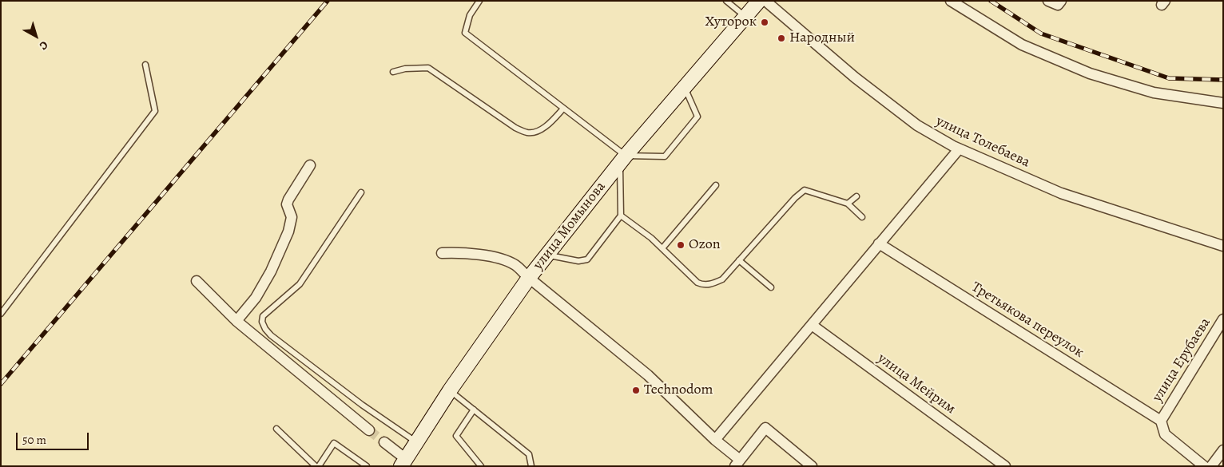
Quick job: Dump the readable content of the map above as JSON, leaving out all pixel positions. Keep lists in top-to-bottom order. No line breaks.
{"streets":{"main road":["улица Момынова"],"street":["улица Толебаева","Третьякова переулок","улица Ерубаева","улица Мейрим"]},"crossings":[["Третьякова переулок","улица Ерубаева"]],"places":["Хуторок","Народный","Ozon","Technodom"],"scale_bar":"50 m","north":"bottom right"}
